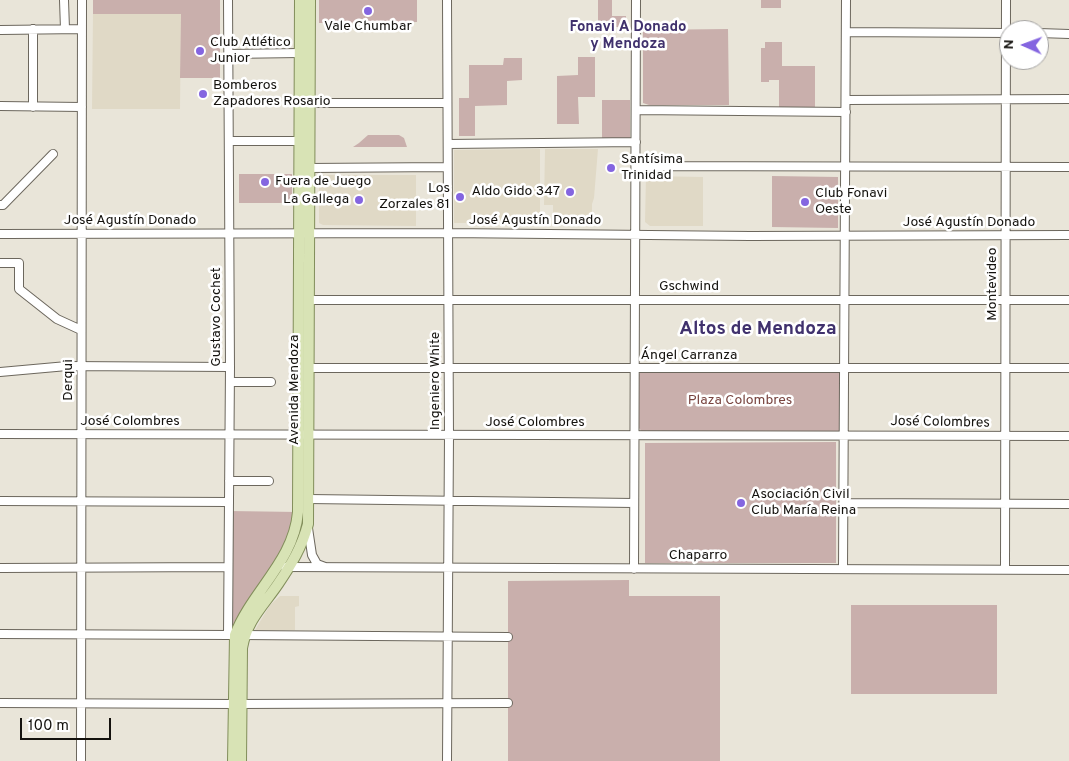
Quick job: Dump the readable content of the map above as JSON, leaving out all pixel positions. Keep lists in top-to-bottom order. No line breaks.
{"streets":{"main road":["Avenida Mendoza"],"street":["José Agustín Donado","Montevideo","Gschwind","Gustavo Cochet","Ángel Carranza","Derqui","Ingeniero White","José Colombres","Chaparro"]},"crossings":[["José Agustín Donado","Montevideo"],["José Agustín Donado","Gustavo Cochet"],["José Agustín Donado","Derqui"],["José Agustín Donado","Ingeniero White"],["José Agustín Donado","Avenida Mendoza"],["Montevideo","Gschwind"],["Montevideo","Ángel Carranza"],["Montevideo","José Colombres"],["Montevideo","Chaparro"],["Gschwind","Ingeniero White"],["Gschwind","Avenida Mendoza"],["Gustavo Cochet","Avenida Mendoza"],["Gustavo Cochet","José Colombres"],["Ángel Carranza","Ingeniero White"],["Ángel Carranza","Avenida Mendoza"],["Derqui","José Colombres"],["Ingeniero White","José Colombres"],["Ingeniero White","Chaparro"],["Avenida Mendoza","José Colombres"],["Avenida Mendoza","Chaparro"]],"districts":["Fonavi A Donado y Mendoza","Altos de Mendoza"],"parks":["Plaza Colombres"],"places":["Vale Chumbar","Club Atlético Junior","Bomberos Zapadores Rosario","Santísima Trinidad","Fuera de Juego","Aldo Gido 347","Los Zorzales 81","La Gallega","Club Fonavi Oeste","Asociación Civil Club María Reina"],"scale_bar":"100 m","north":"left"}
